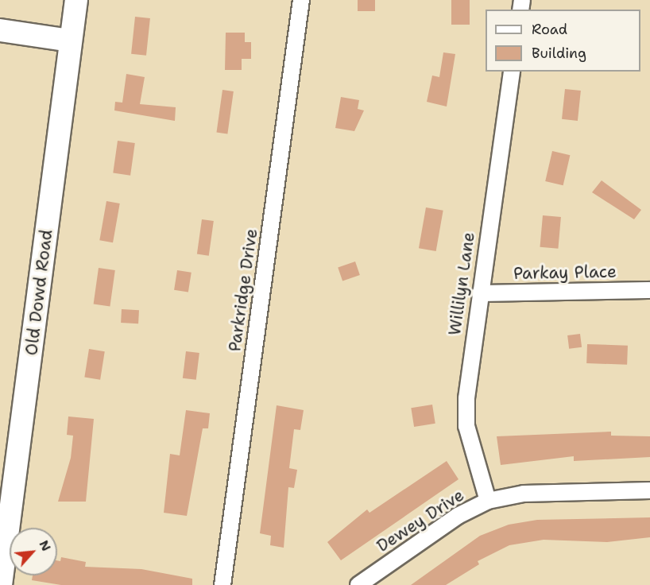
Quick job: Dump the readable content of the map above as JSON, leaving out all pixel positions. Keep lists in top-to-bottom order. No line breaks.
{"streets":{"street":["Parkay Place","Willilyn Lane","Parkridge Drive","Old Dowd Road","Dewey Drive"]},"crossings":[["Parkay Place","Willilyn Lane"],["Willilyn Lane","Dewey Drive"]],"legend":["Road","Building"],"north":"top right"}
